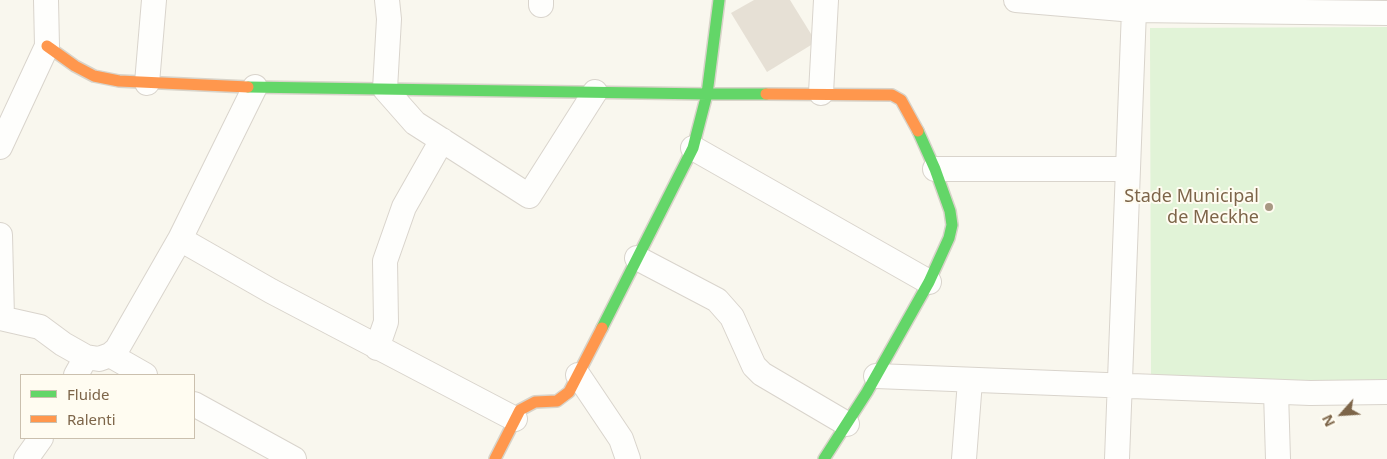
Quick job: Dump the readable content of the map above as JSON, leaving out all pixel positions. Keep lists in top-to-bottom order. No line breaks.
{"places":["Stade Municipal de Meckhe"],"legend":["Fluide","Ralenti"],"north":"bottom left"}
